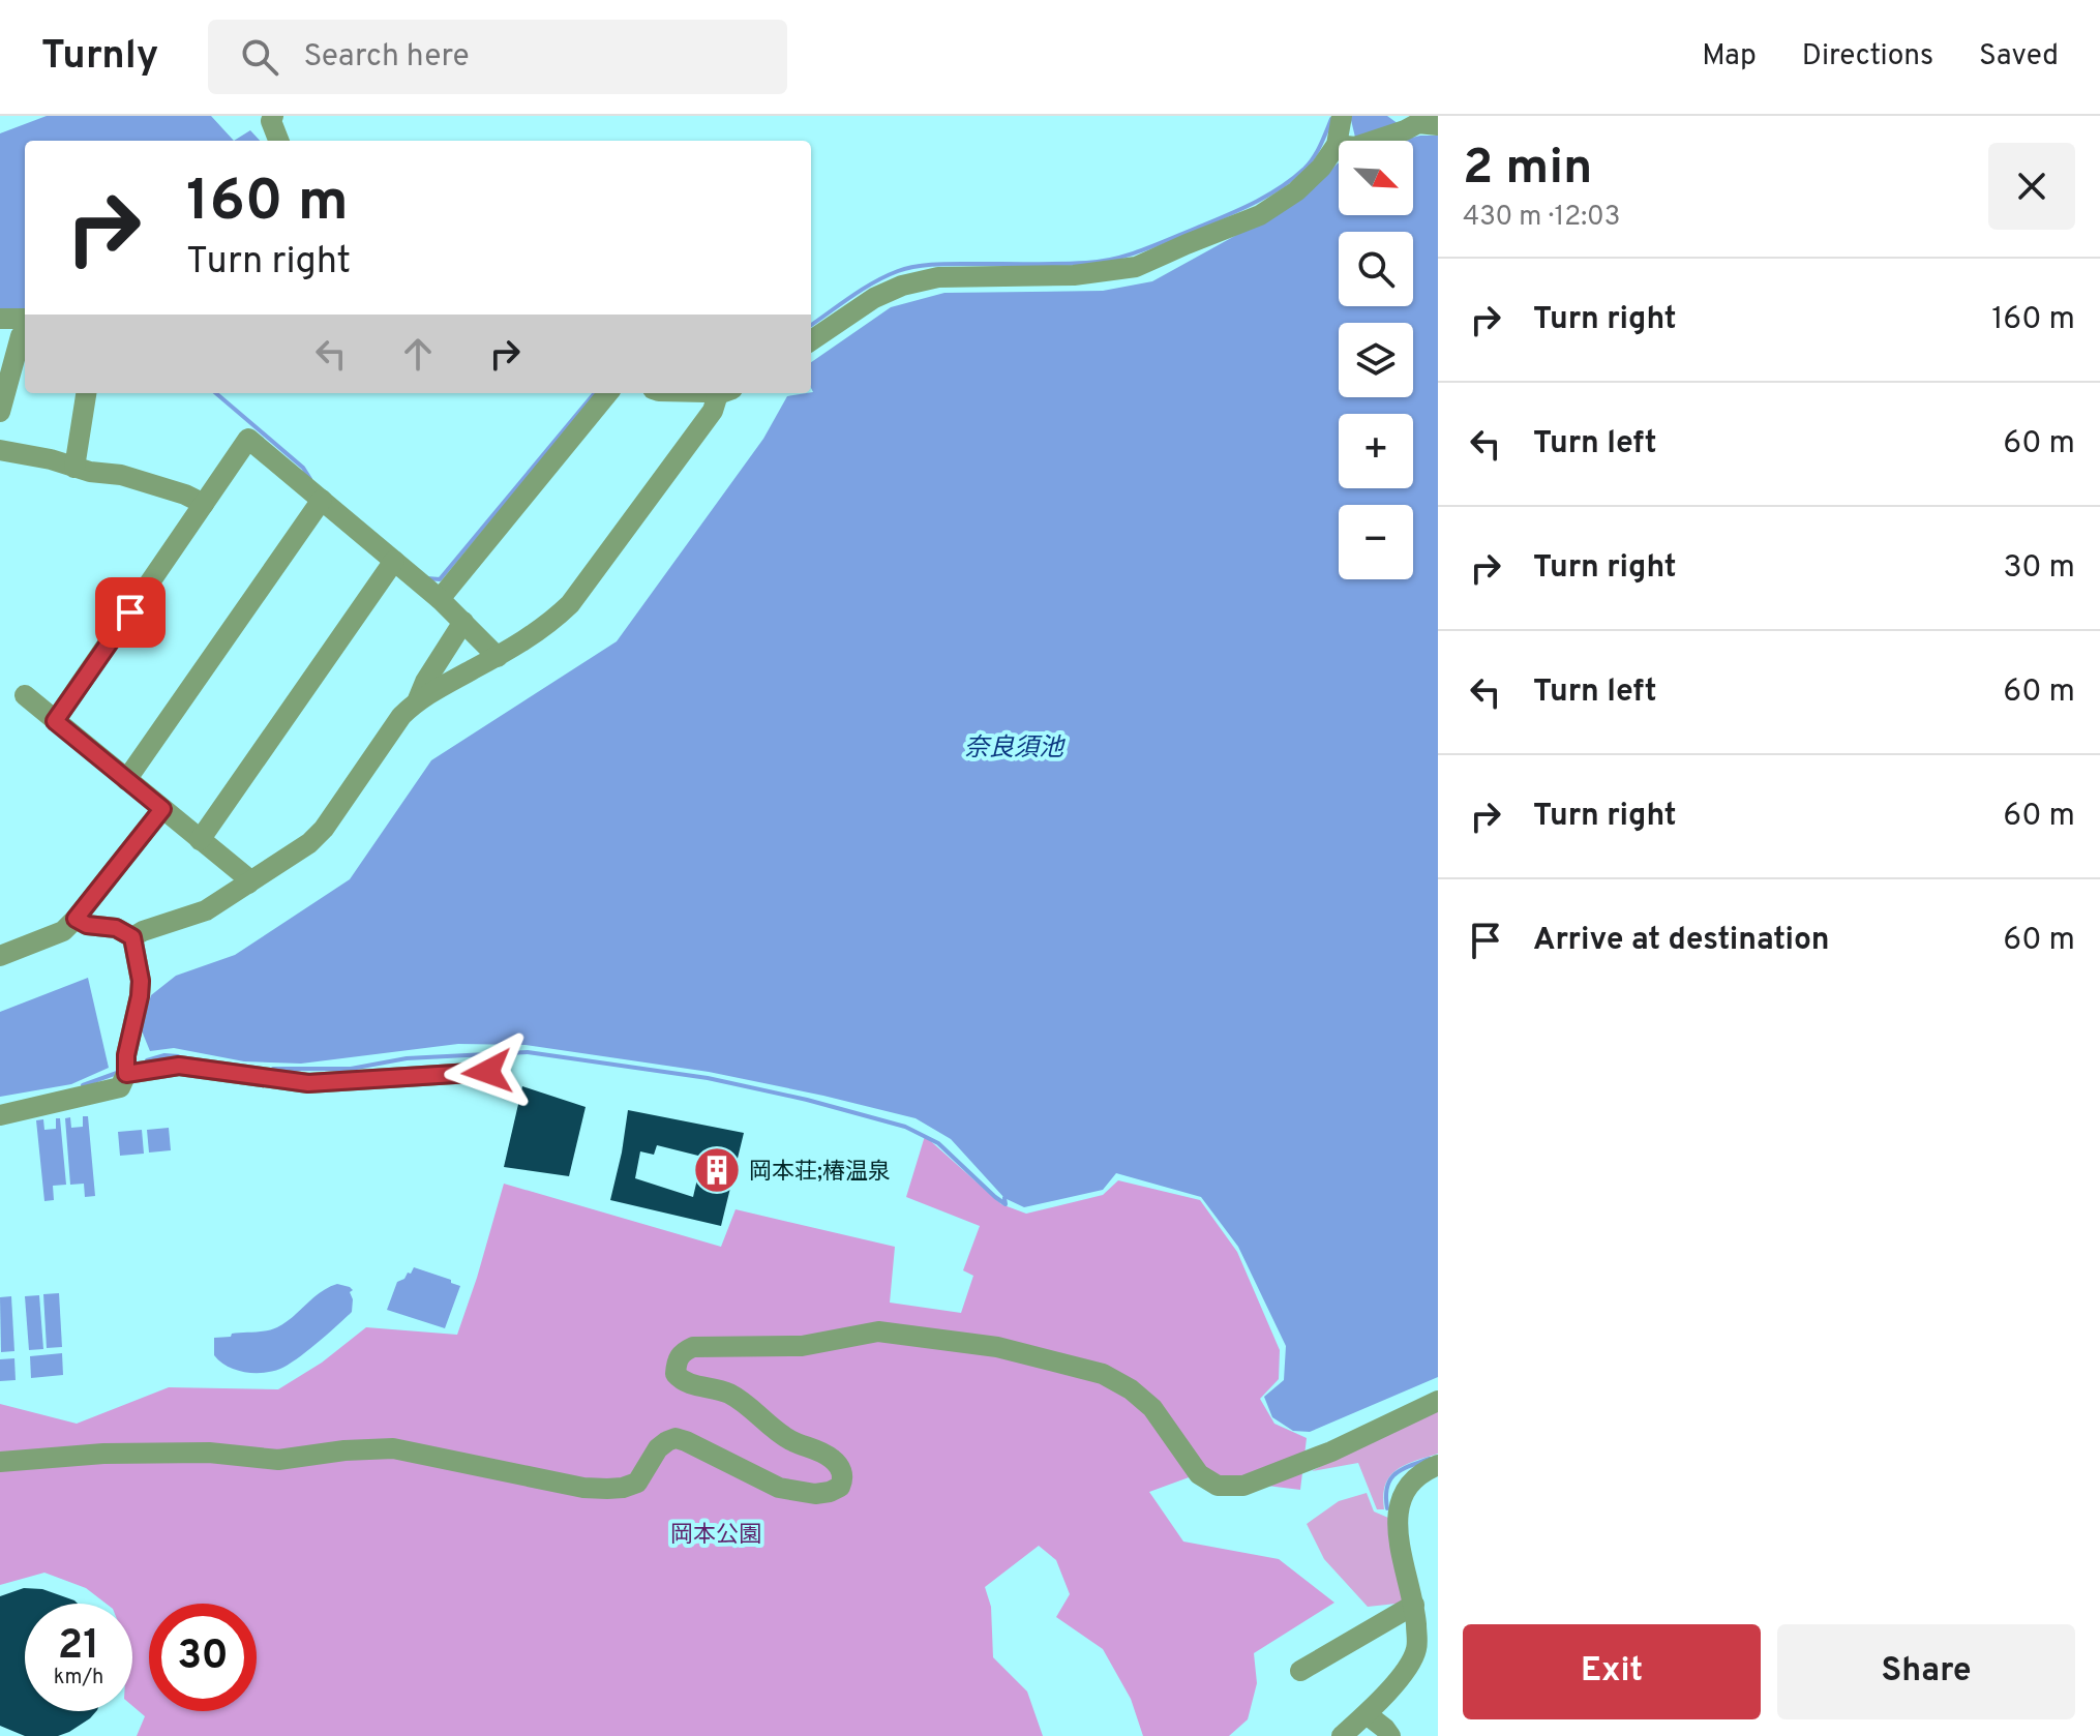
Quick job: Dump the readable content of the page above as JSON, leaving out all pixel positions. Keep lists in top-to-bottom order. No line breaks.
{"water":["奈良須池"],"parks":["岡本公園"],"places":{"building":["岡本荘;椿温泉"]},"north":"bottom right","page":{"header":"Turnly","search":"Search here","nav":["Map","Directions","Saved"],"heading":["2 min","430 m · 12:03"],"map_buttons":["+","−"],"turn":["160 m","Turn right"],"list":[{"name":"Turn right","value":"160 m"},{"name":"Turn left","value":"60 m"},{"name":"Turn right","value":"30 m"},{"name":"Turn left","value":"60 m"},{"name":"Turn right","value":"60 m"},{"name":"Arrive at destination","value":"60 m"}],"speed":"21 km/h","limit":"30","buttons":["Exit","Share"]}}
